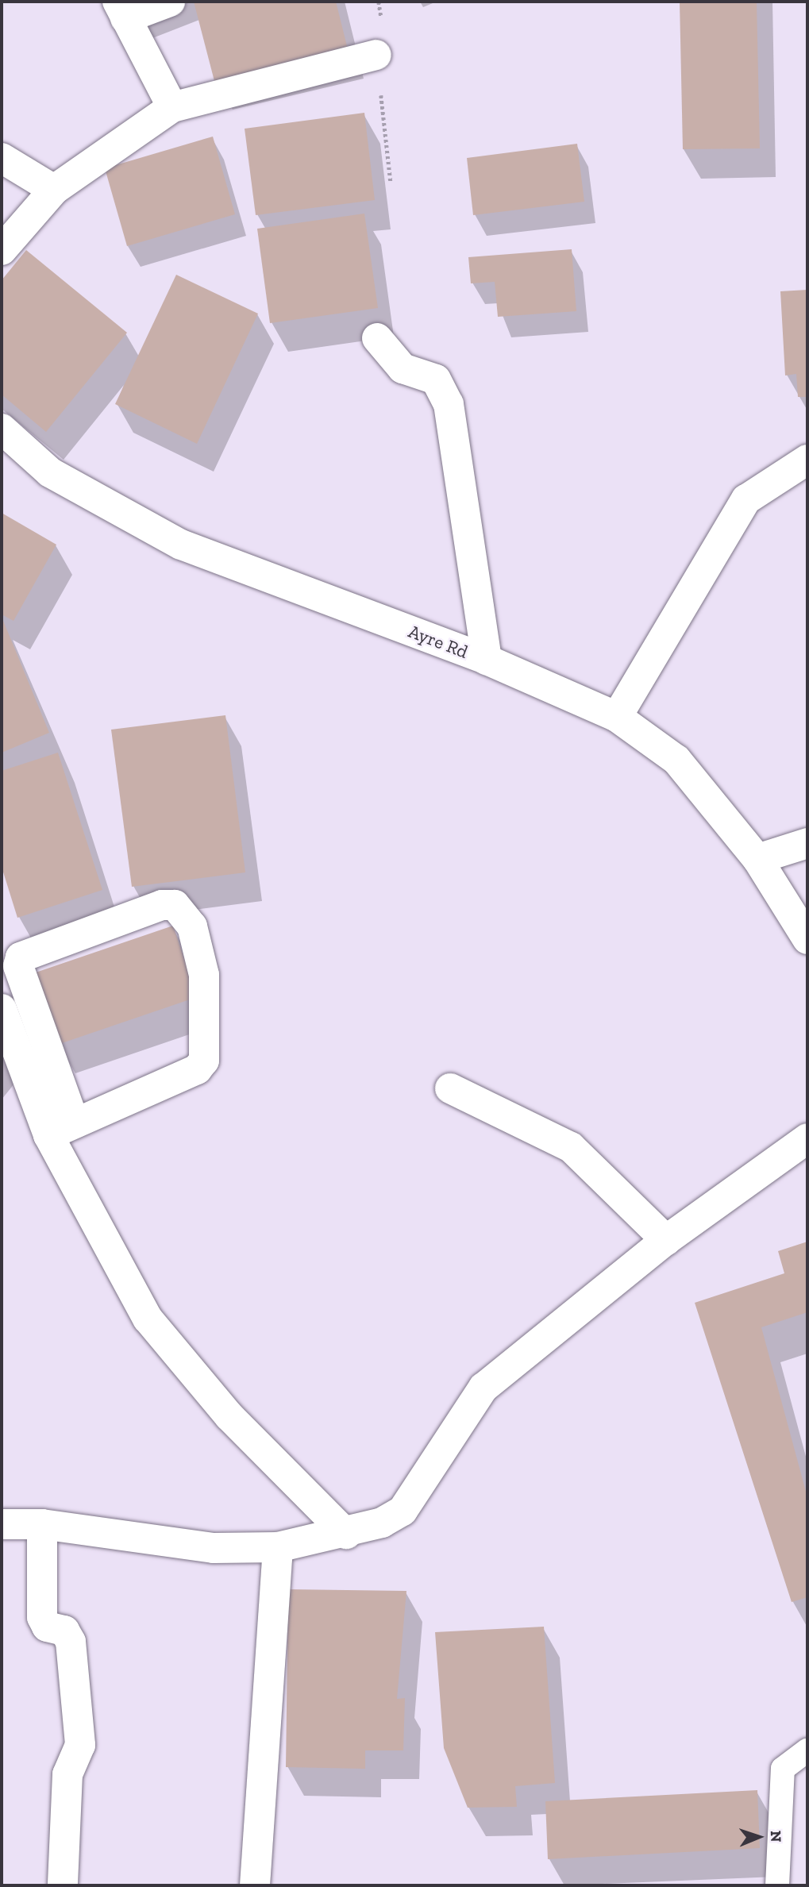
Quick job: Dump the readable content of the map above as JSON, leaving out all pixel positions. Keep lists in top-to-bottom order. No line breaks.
{"streets":{"street":["Ayre Rd"]},"north":"right"}
